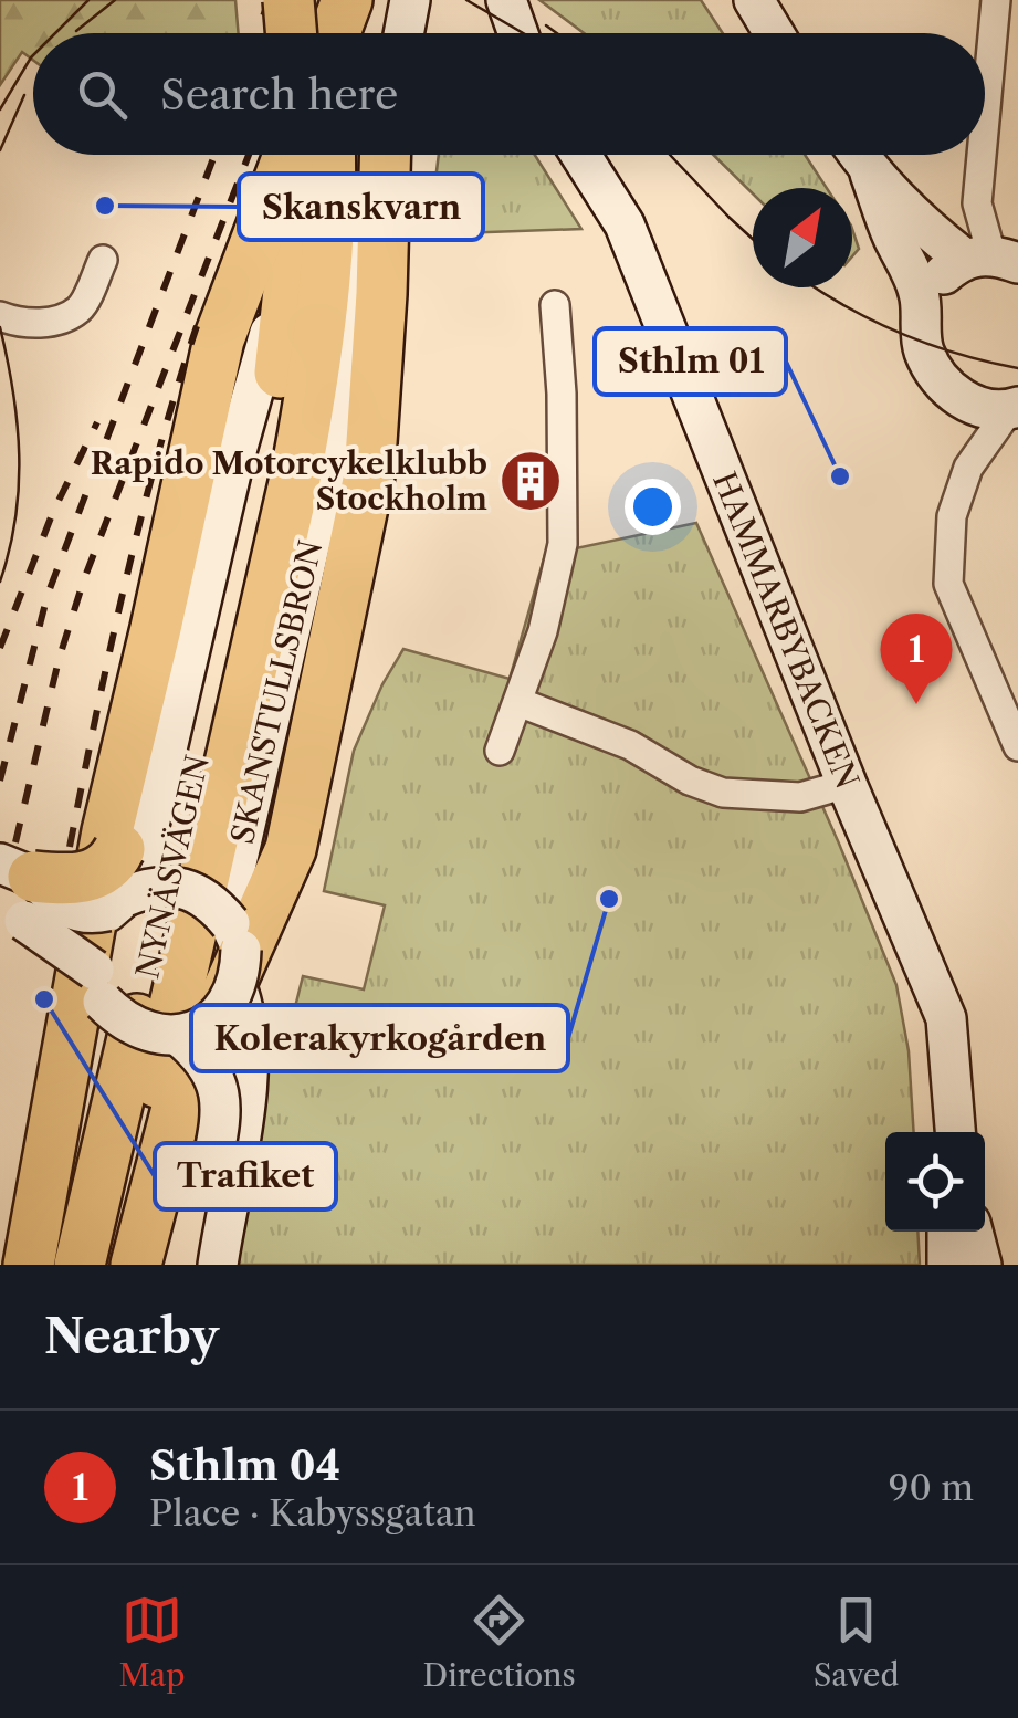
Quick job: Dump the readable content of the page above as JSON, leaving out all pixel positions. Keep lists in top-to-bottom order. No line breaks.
{"streets":{"highway":["NYNÄSVÄGEN"],"main road":["HAMMARBYBACKEN","SKANSTULLSBRON"]},"places":{"other":["Skanskvarn","Sthlm 01","Kolerakyrkogården","Trafiket"],"building":["Rapido Motorcykelklubb Stockholm"]},"north":"top right","page":{"search":"Search here","pins":"1","heading":"Nearby","list":[{"mark":"1","name":"Sthlm 04","note":"Place · Kabyssgatan","value":"90 m"}],"nav":["Map","Directions","Saved"]}}
